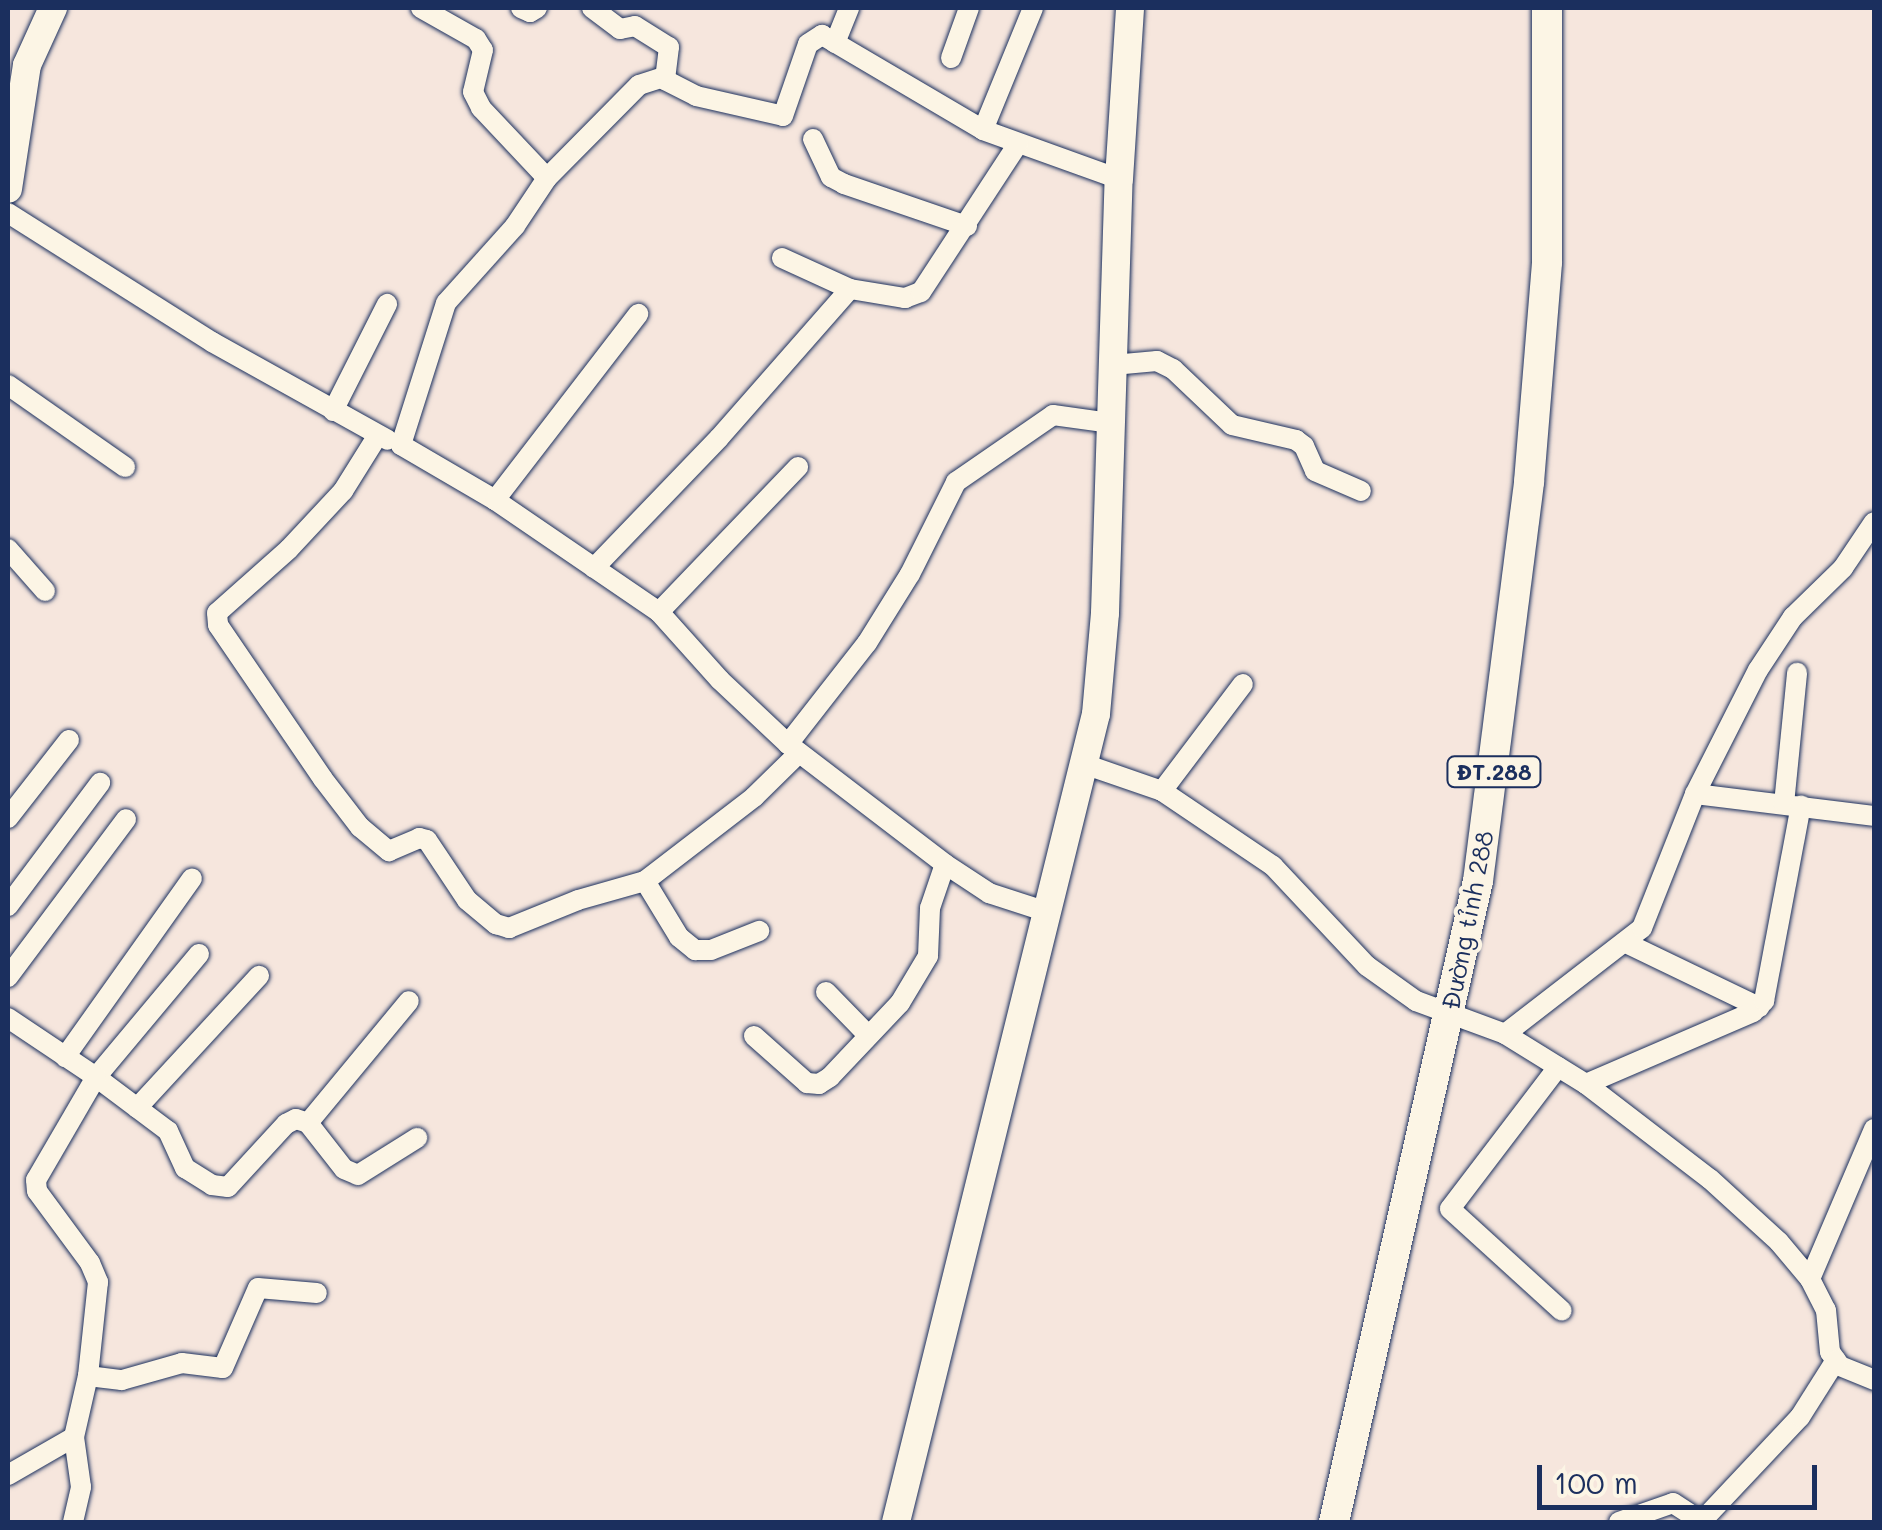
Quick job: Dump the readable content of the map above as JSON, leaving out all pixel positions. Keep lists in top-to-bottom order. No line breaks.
{"streets":{"main road":["ĐT.288","Đường tỉnh 288"]},"scale_bar":"100 m"}
